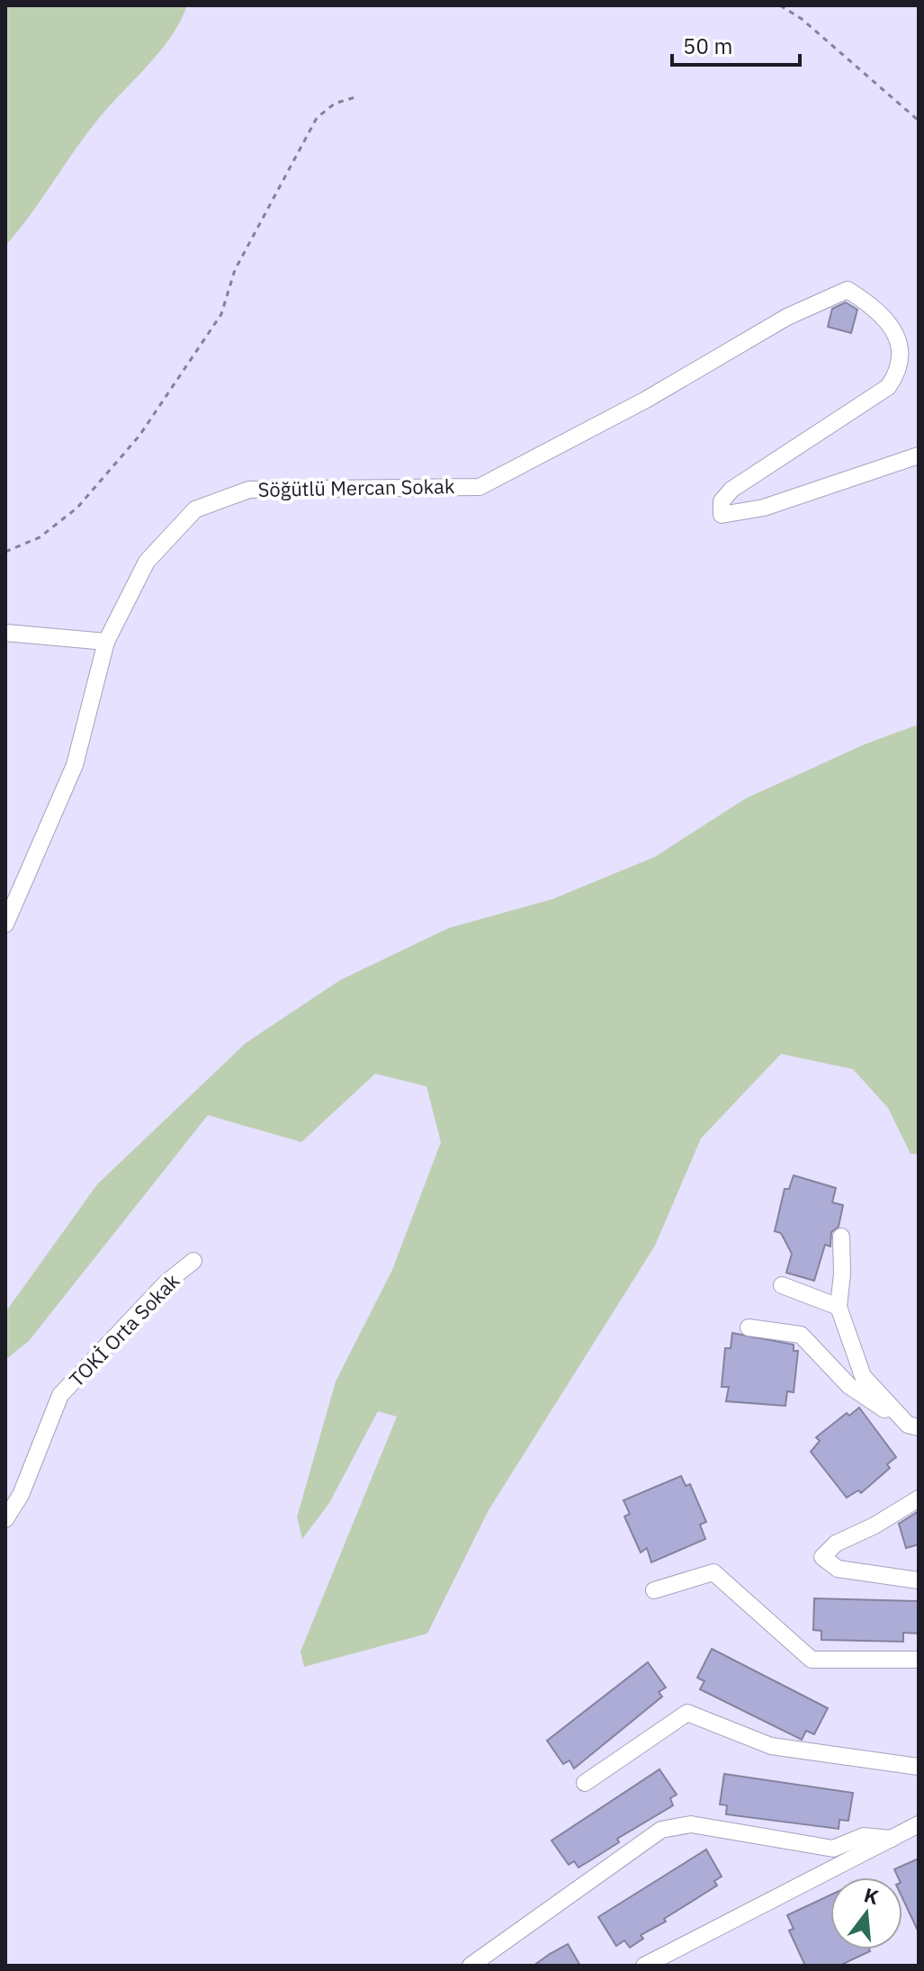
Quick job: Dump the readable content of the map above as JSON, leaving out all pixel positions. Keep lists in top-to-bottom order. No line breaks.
{"streets":{"street":["Söğütlü Mercan Sokak","TOKİ Orta Sokak"]},"scale_bar":"50 m","north":"top"}
